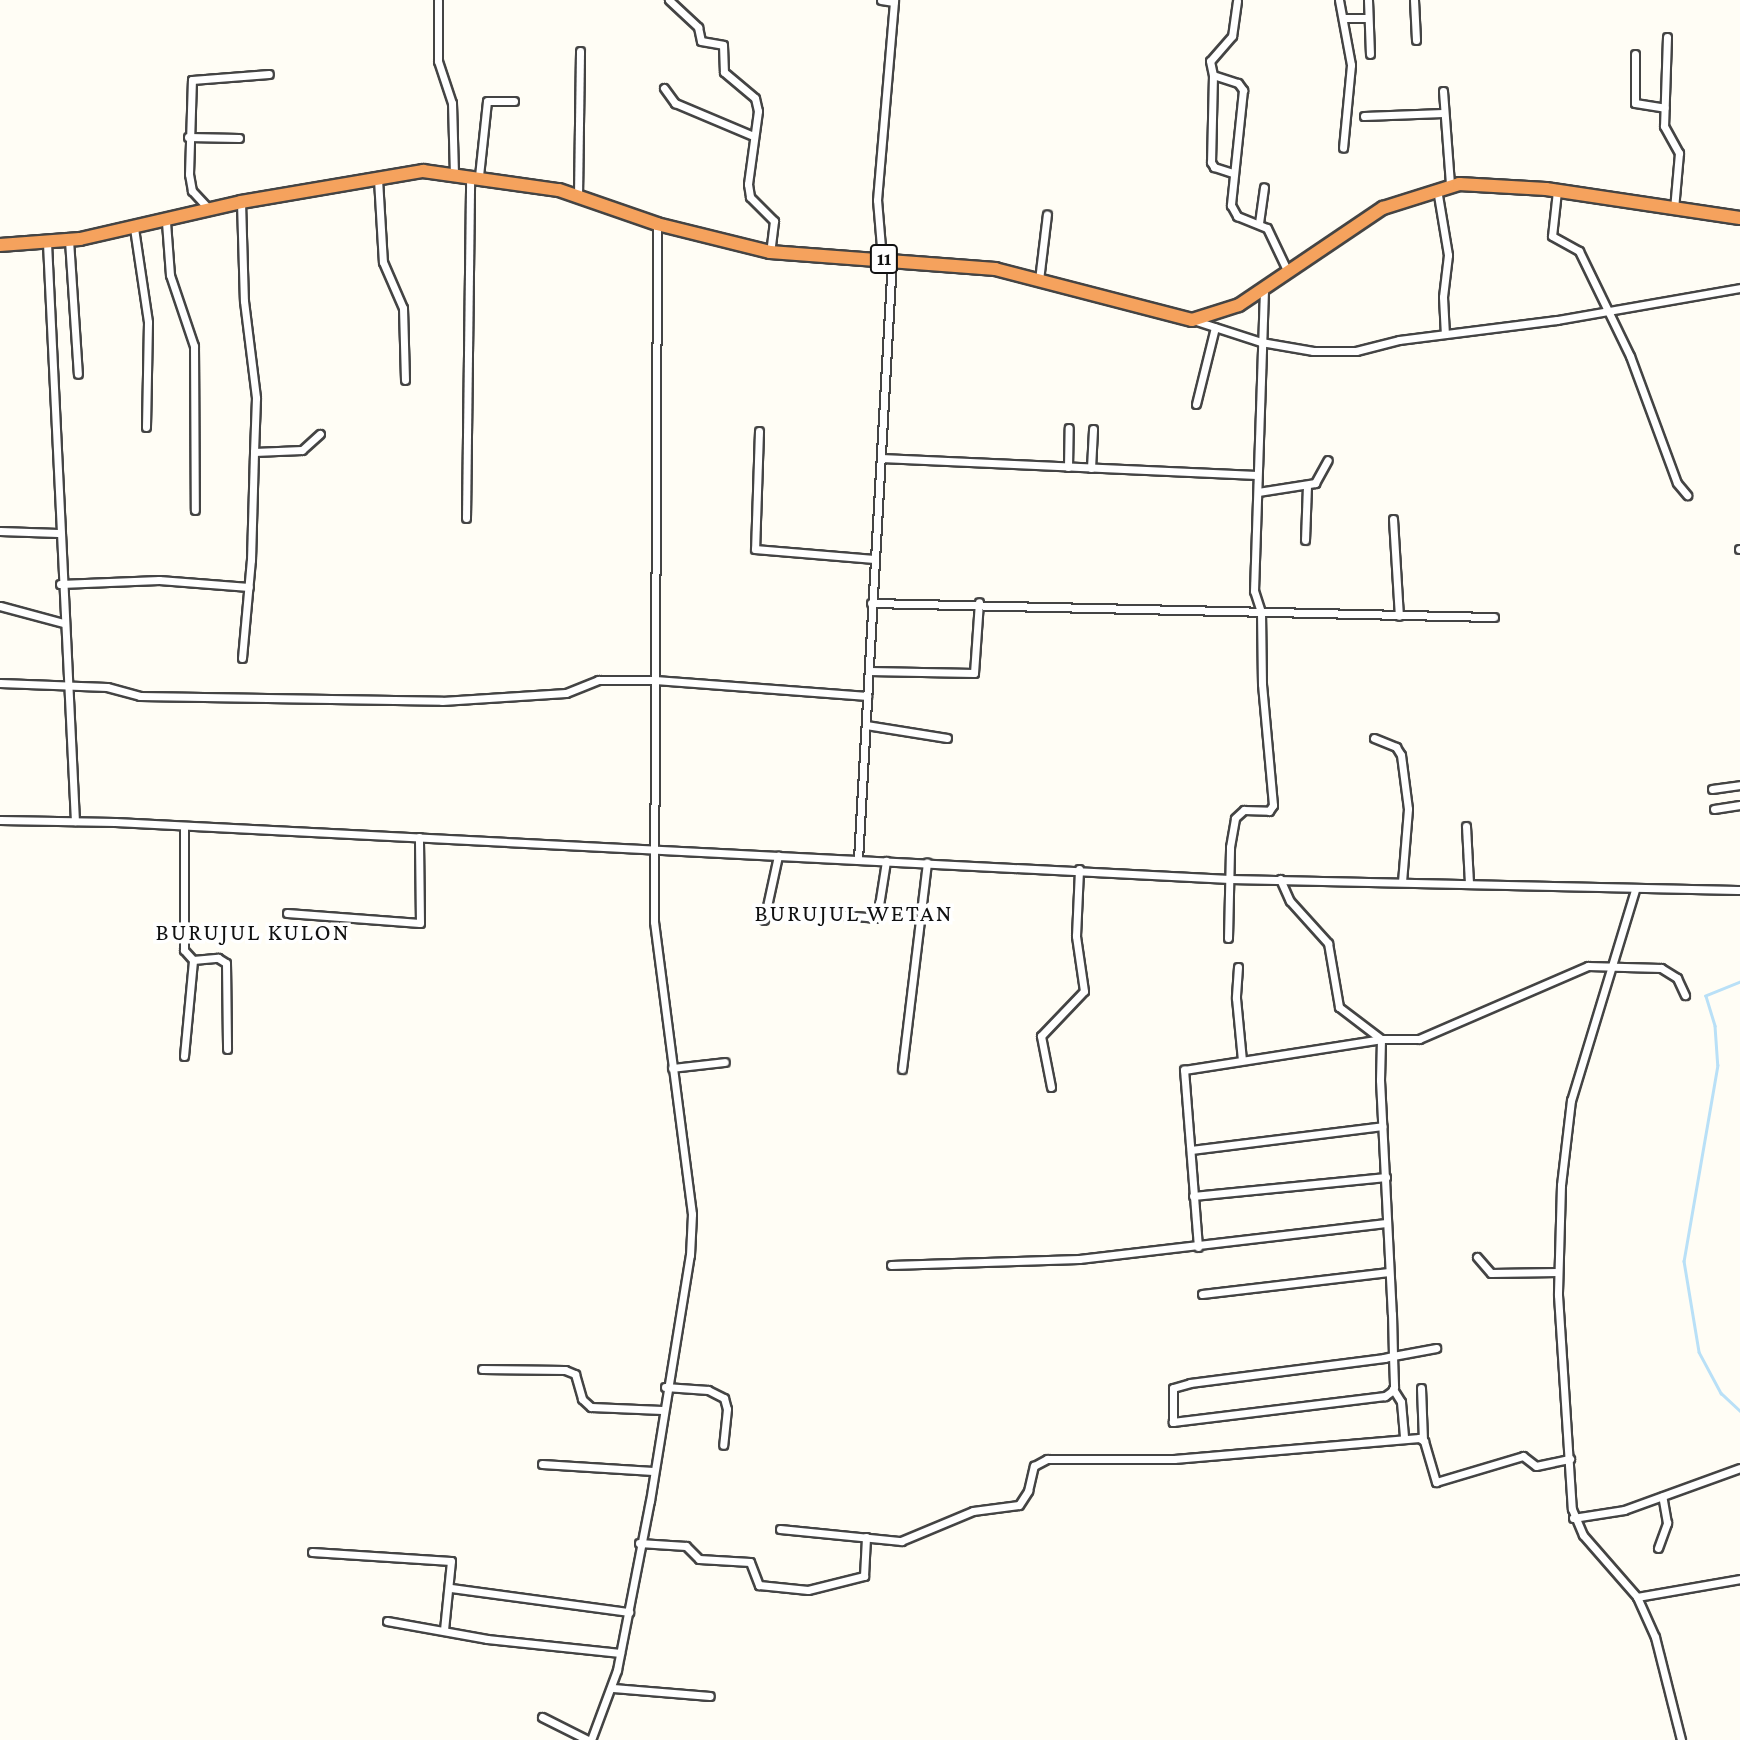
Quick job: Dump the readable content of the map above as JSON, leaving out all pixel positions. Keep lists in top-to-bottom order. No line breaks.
{"streets":{"highway":["11"]},"districts":["BURUJUL WETAN","BURUJUL KULON"]}
